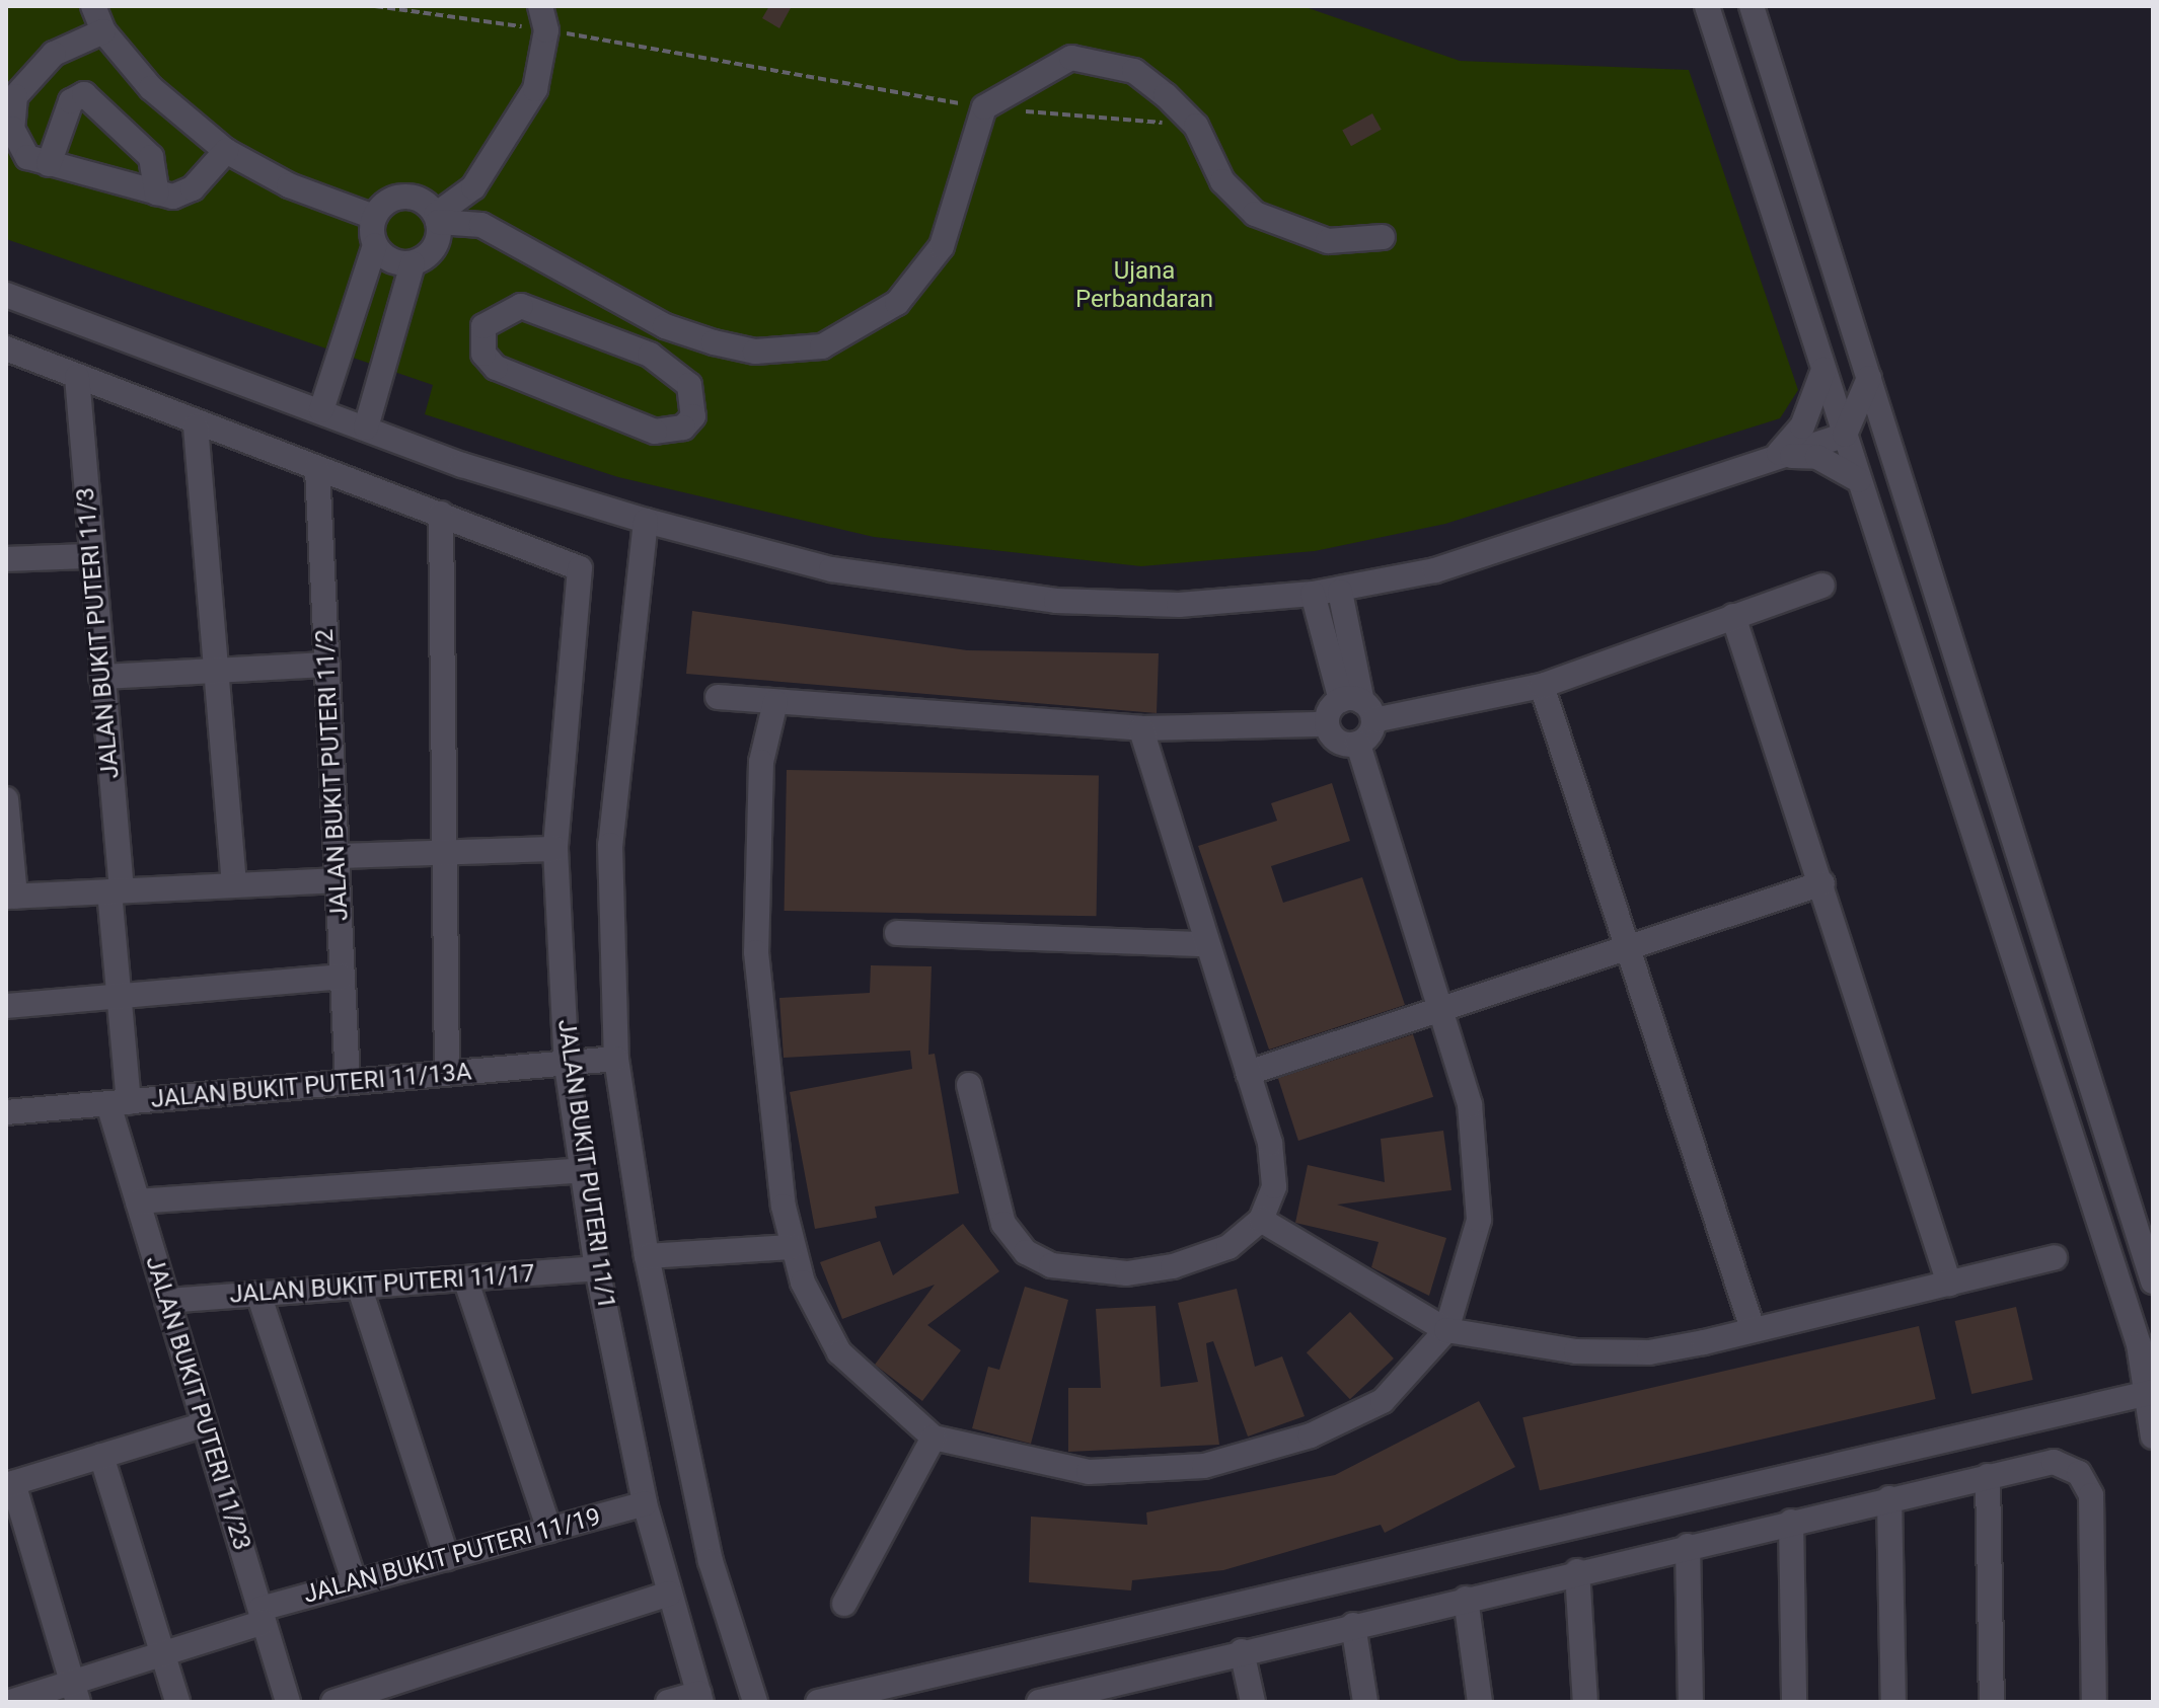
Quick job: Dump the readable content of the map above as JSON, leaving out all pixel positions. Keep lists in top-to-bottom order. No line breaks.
{"streets":{"street":["JALAN BUKIT PUTERI 11/3","JALAN BUKIT PUTERI 11/2","JALAN BUKIT PUTERI 11/13A","JALAN BUKIT PUTERI 11/1","JALAN BUKIT PUTERI 11/17","JALAN BUKIT PUTERI 11/23","JALAN BUKIT PUTERI 11/19"]},"crossings":[["JALAN BUKIT PUTERI 11/3","JALAN BUKIT PUTERI 11/23"],["JALAN BUKIT PUTERI 11/2","JALAN BUKIT PUTERI 11/13A"],["JALAN BUKIT PUTERI 11/13A","JALAN BUKIT PUTERI 11/1"],["JALAN BUKIT PUTERI 11/13A","JALAN BUKIT PUTERI 11/23"],["JALAN BUKIT PUTERI 11/1","JALAN BUKIT PUTERI 11/17"],["JALAN BUKIT PUTERI 11/1","JALAN BUKIT PUTERI 11/19"],["JALAN BUKIT PUTERI 11/17","JALAN BUKIT PUTERI 11/23"],["JALAN BUKIT PUTERI 11/23","JALAN BUKIT PUTERI 11/19"]],"parks":["Ujana Perbandaran"]}
